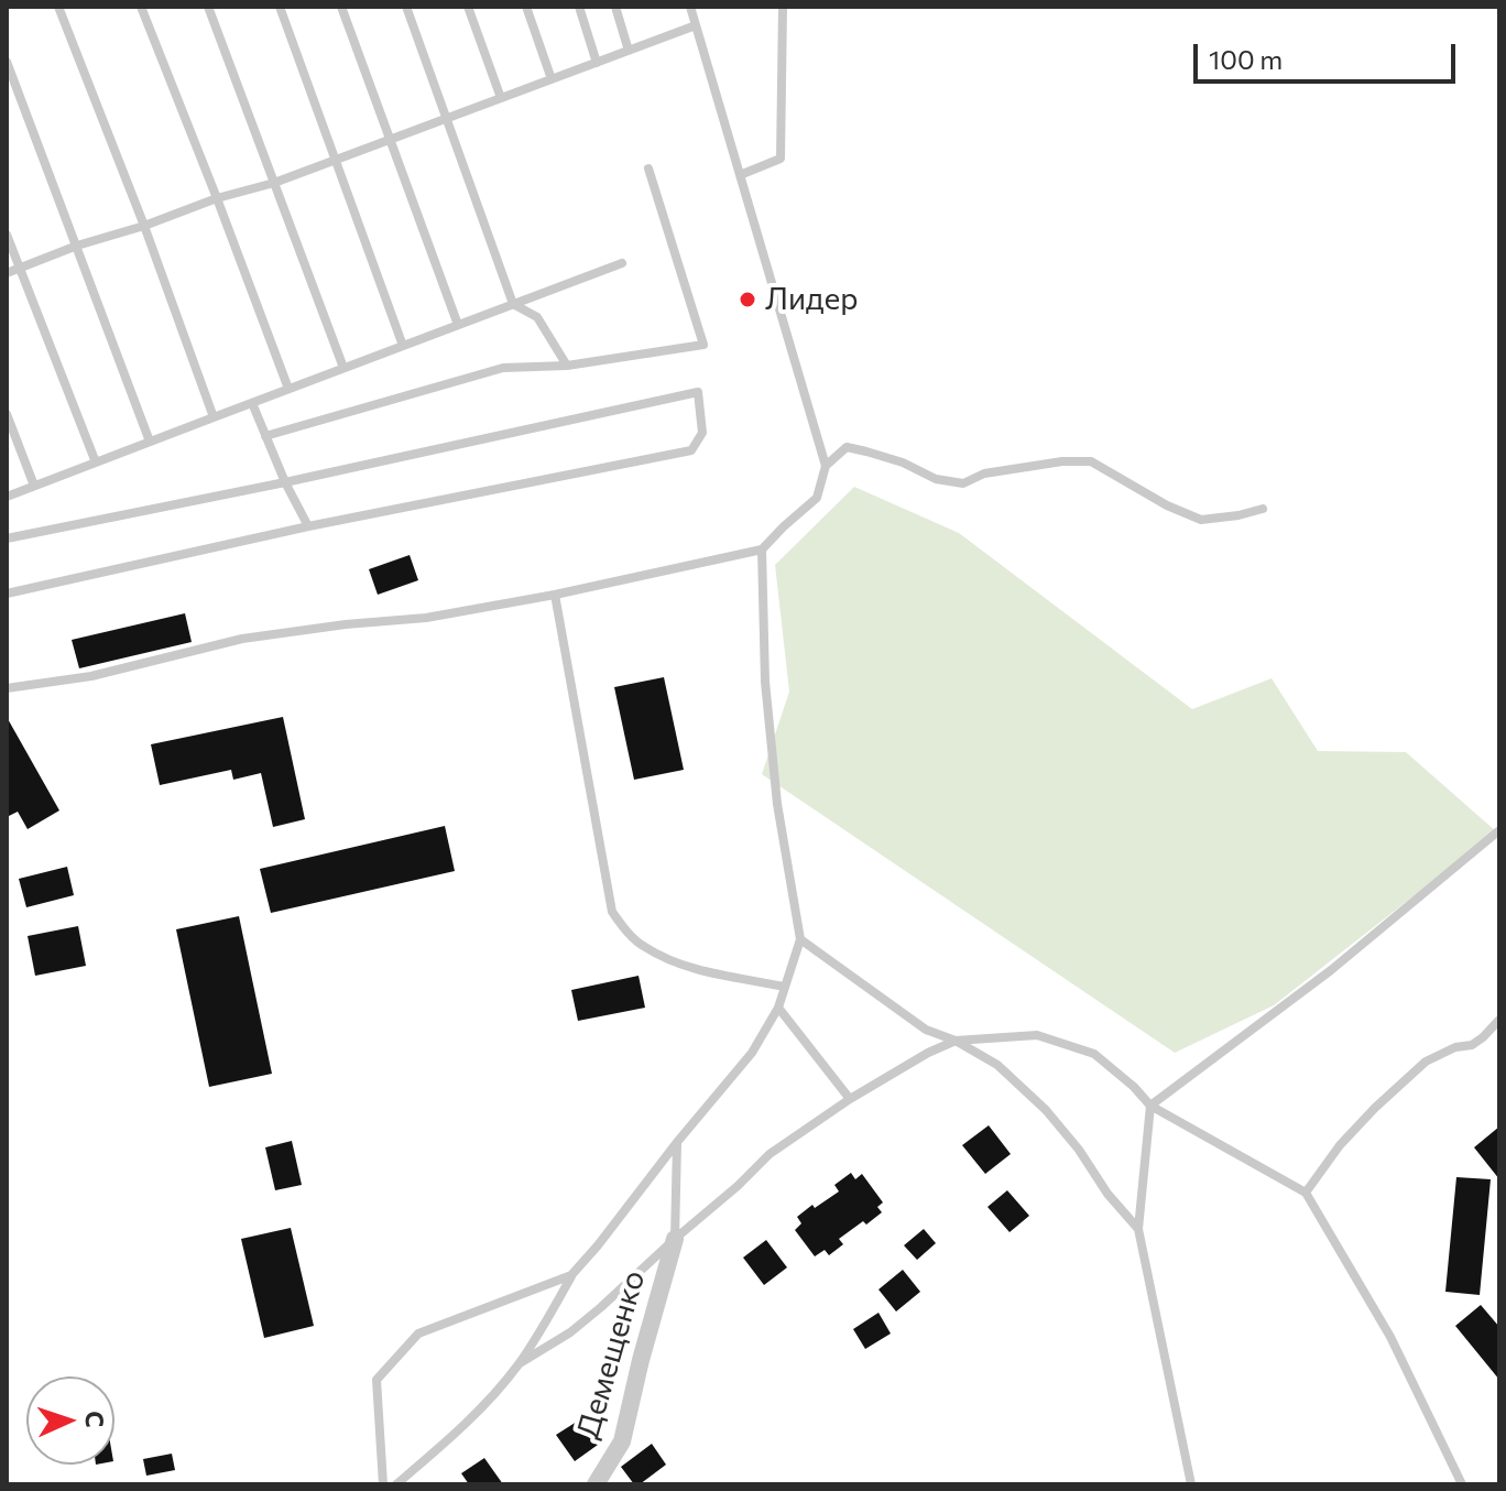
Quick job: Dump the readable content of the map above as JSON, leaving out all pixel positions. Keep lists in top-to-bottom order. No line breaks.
{"streets":{"street":["Демещенко"]},"places":["Лидер"],"scale_bar":"100 m","north":"right"}
